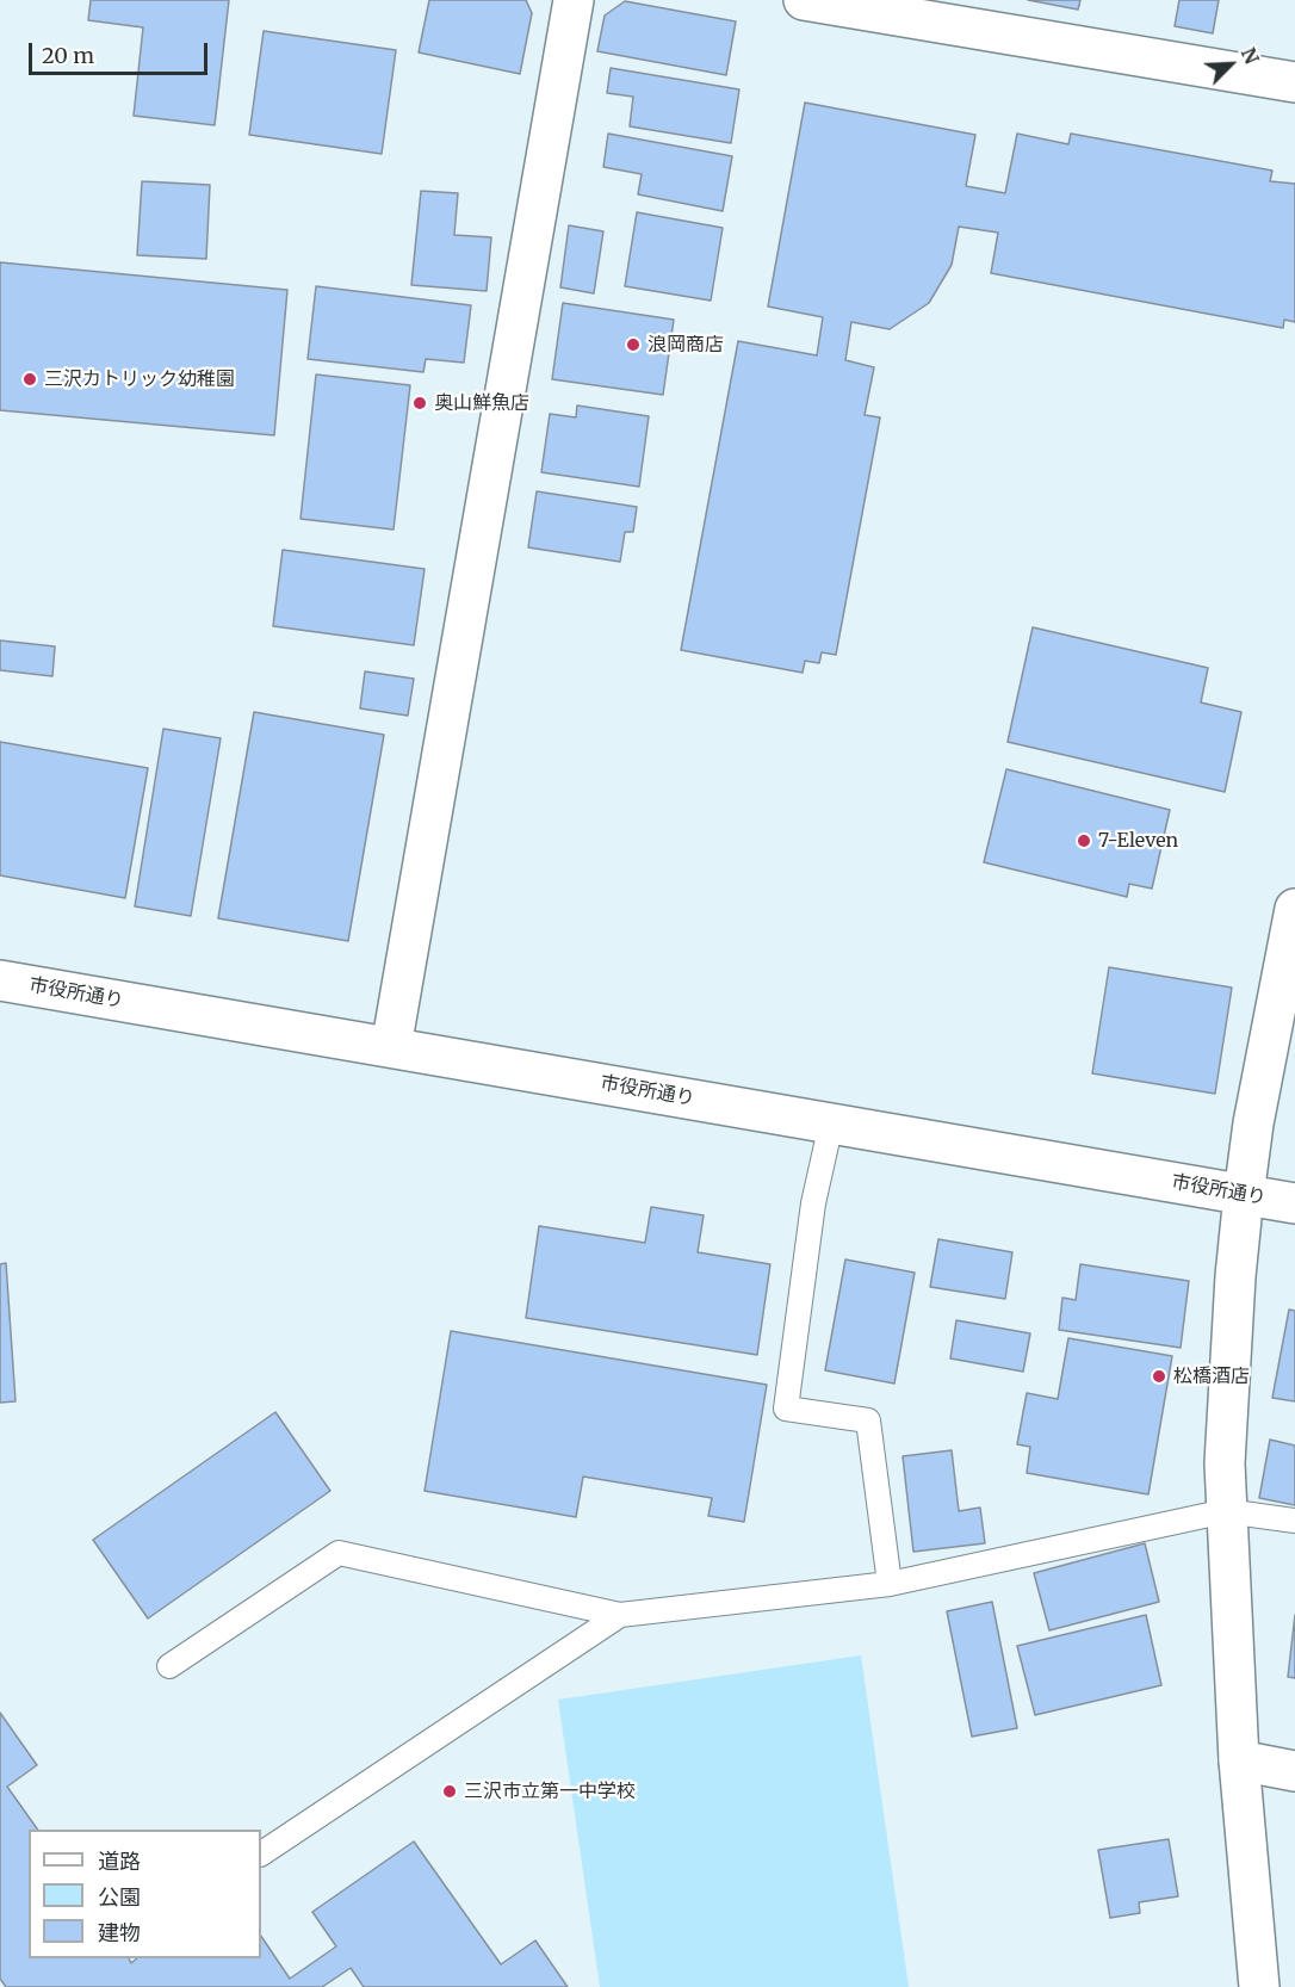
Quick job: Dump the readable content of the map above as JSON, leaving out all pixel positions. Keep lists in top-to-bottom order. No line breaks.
{"streets":{"street":["市役所通り"]},"places":["浪岡商店","三沢カトリック幼稚園","奥山鮮魚店","7-Eleven","松橋酒店","三沢市立第一中学校"],"legend":["道路","公園","建物"],"scale_bar":"20 m","north":"top right"}
